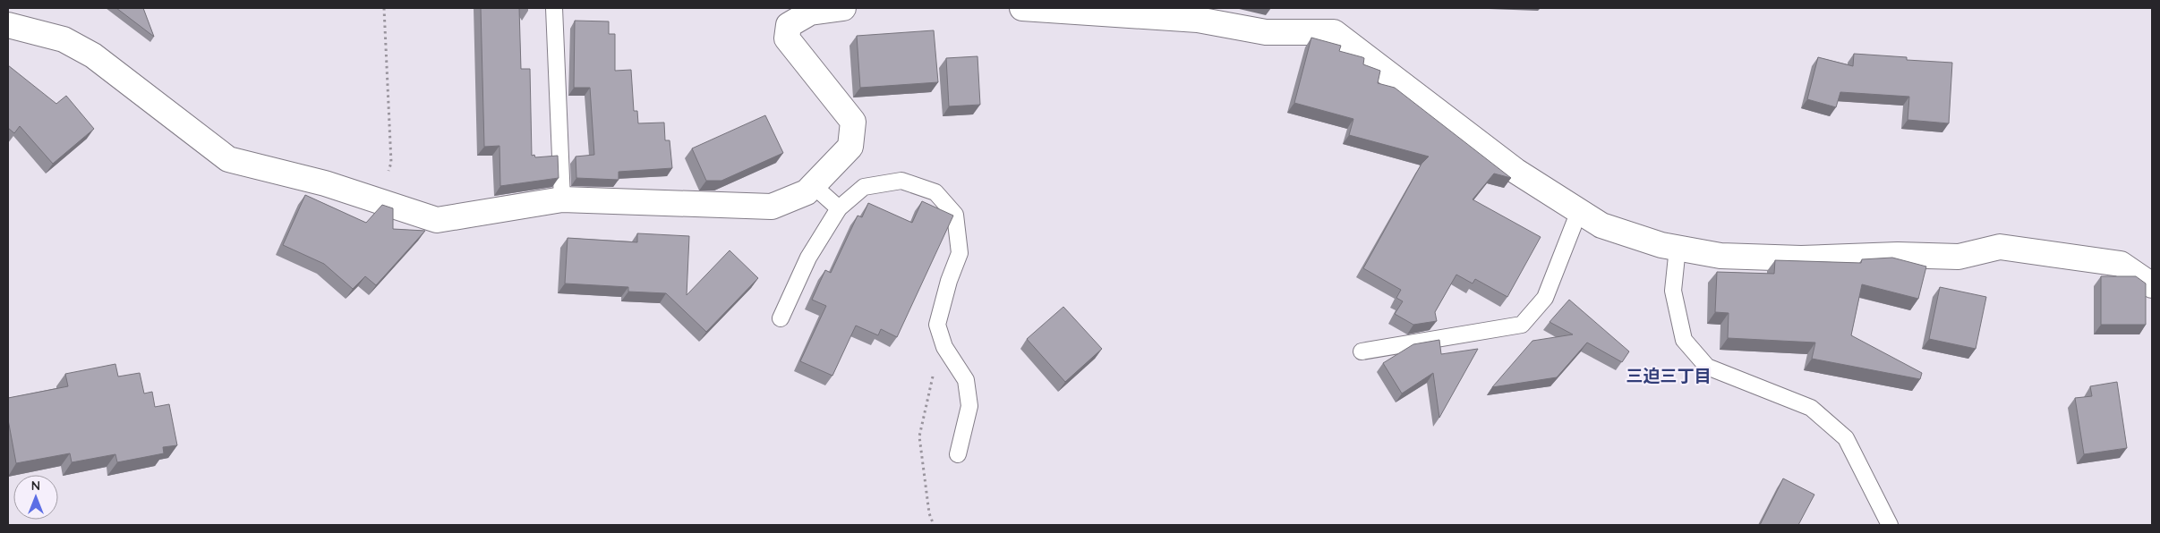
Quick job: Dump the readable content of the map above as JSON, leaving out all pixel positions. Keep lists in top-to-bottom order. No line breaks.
{"districts":["三迫三丁目"],"north":"top"}
